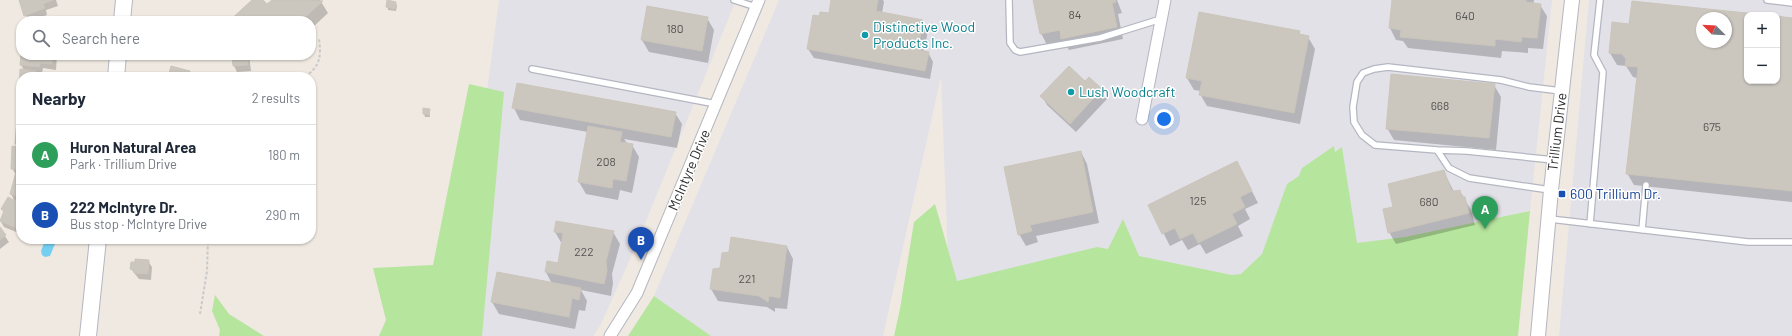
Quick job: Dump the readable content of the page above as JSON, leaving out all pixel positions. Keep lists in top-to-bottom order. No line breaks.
{"streets":{"street":["Trillium Drive","McIntyre Drive"]},"places":{"other":["Distinctive Wood Products Inc.","Lush Woodcraft"],"transit":["600 Trillium Dr."]},"house_numbers":["84","640","180","668","675","208","125","680","222","221"],"north":"top left","page":{"map_buttons":["+","−"],"search":"Search here","heading":["Nearby","2 results"],"list":[{"mark":"A","name":"Huron Natural Area","note":"Park · Trillium Drive","value":"180 m"},{"mark":"B","name":"222 McIntyre Dr.","note":"Bus stop · McIntyre Drive","value":"290 m"}],"pins":["A","B"]}}
